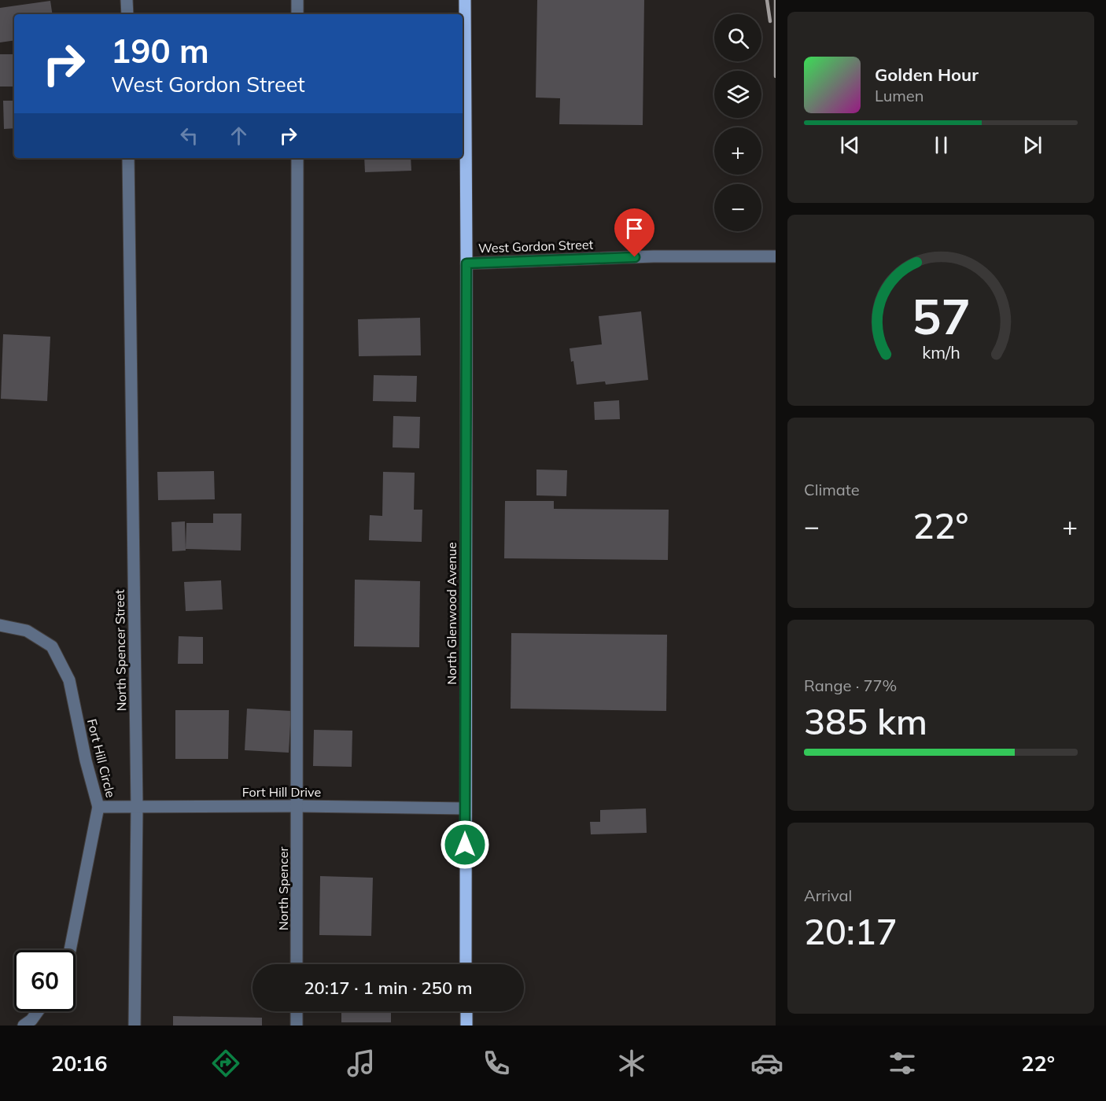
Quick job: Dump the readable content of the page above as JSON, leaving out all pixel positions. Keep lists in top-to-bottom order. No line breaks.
{"streets":{"main road":["North Glenwood Avenue"],"street":["West Gordon Street","North Spencer Street","Fort Hill Circle","Fort Hill Drive","North Spencer"]},"crossings":[["West Gordon Street","North Glenwood Avenue"],["North Glenwood Avenue","Fort Hill Drive"],["North Spencer Street","Fort Hill Drive"],["Fort Hill Circle","Fort Hill Drive"],["Fort Hill Drive","North Spencer"]],"page":{"map_buttons":["+","−"],"turn":["190 m","West Gordon Street"],"song":["Golden Hour","Lumen"],"tile":["Climate",["Range · 77%","385 km"],["Arrival","20:17"]],"heat":["−","22°","+"],"limit":"60","trip":"20:17 · 1 min · 250 m","tabs":["20:16","22°"],"gauge":["57","km/h"]}}
